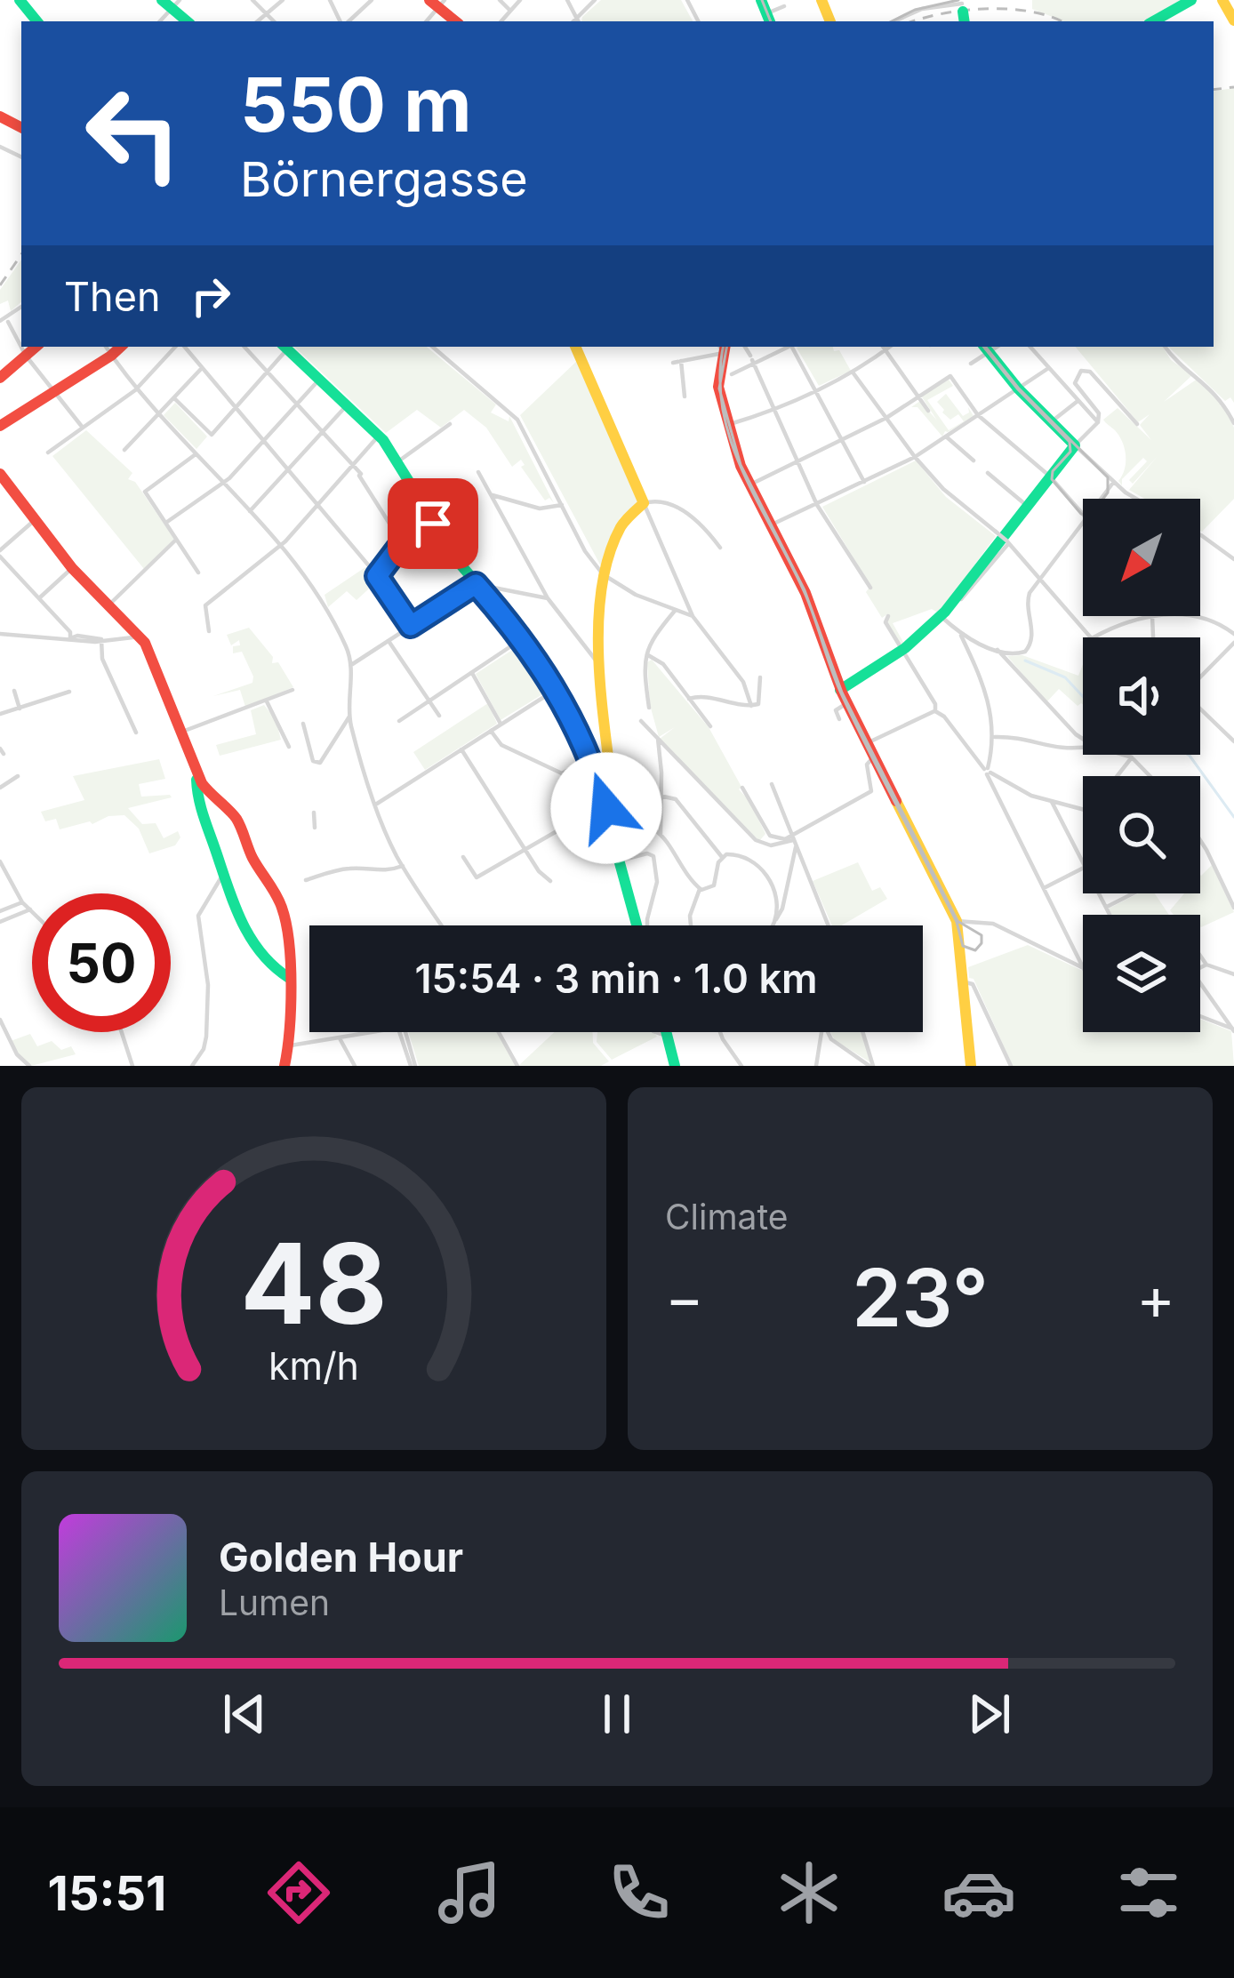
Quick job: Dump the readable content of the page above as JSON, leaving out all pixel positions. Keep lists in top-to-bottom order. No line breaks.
{"north":"bottom left","page":{"turn":["550 m","Börnergasse"],"then":"Then","limit":"50","trip":"15:54 · 3 min · 1.0 km","tile":"Climate","heat":["−","23°","+"],"song":["Golden Hour","Lumen"],"tabs":"15:51","gauge":["48","km/h"]}}
